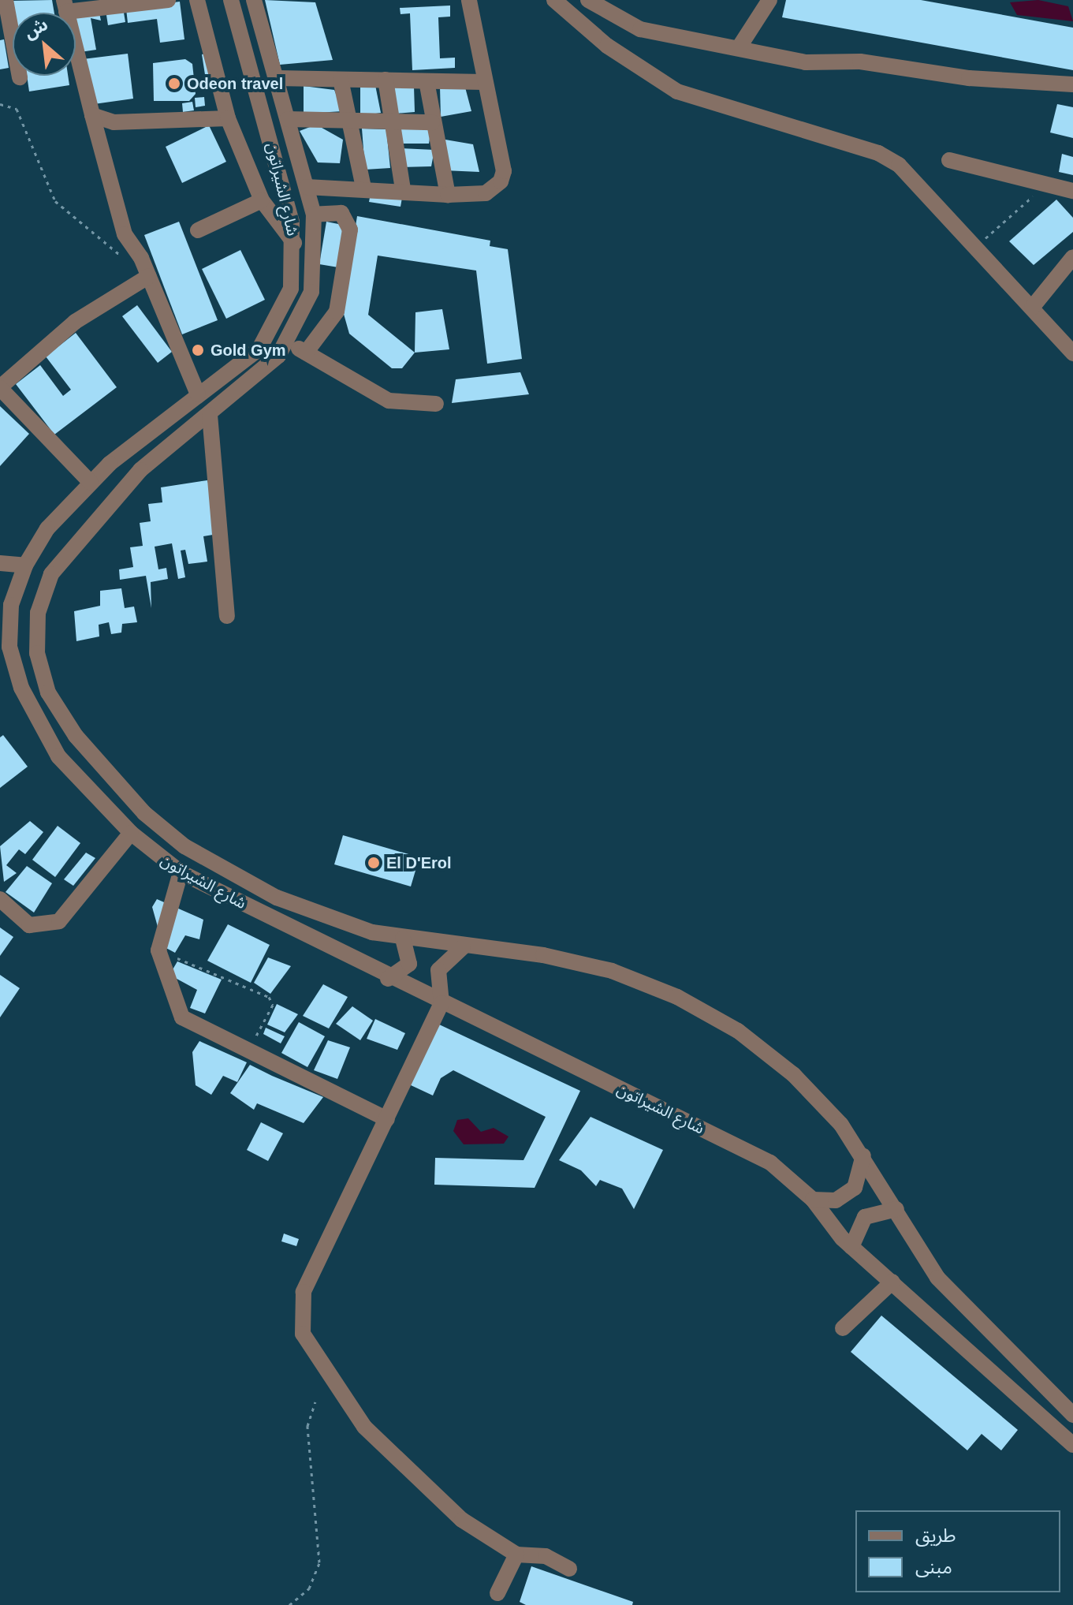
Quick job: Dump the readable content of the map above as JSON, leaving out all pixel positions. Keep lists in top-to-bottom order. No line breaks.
{"streets":{"street":["شارع الشيراتون"]},"places":["Odeon travel","Gold Gym","El D'Erol"],"legend":["طريق","مبنى"],"north":"top left"}
